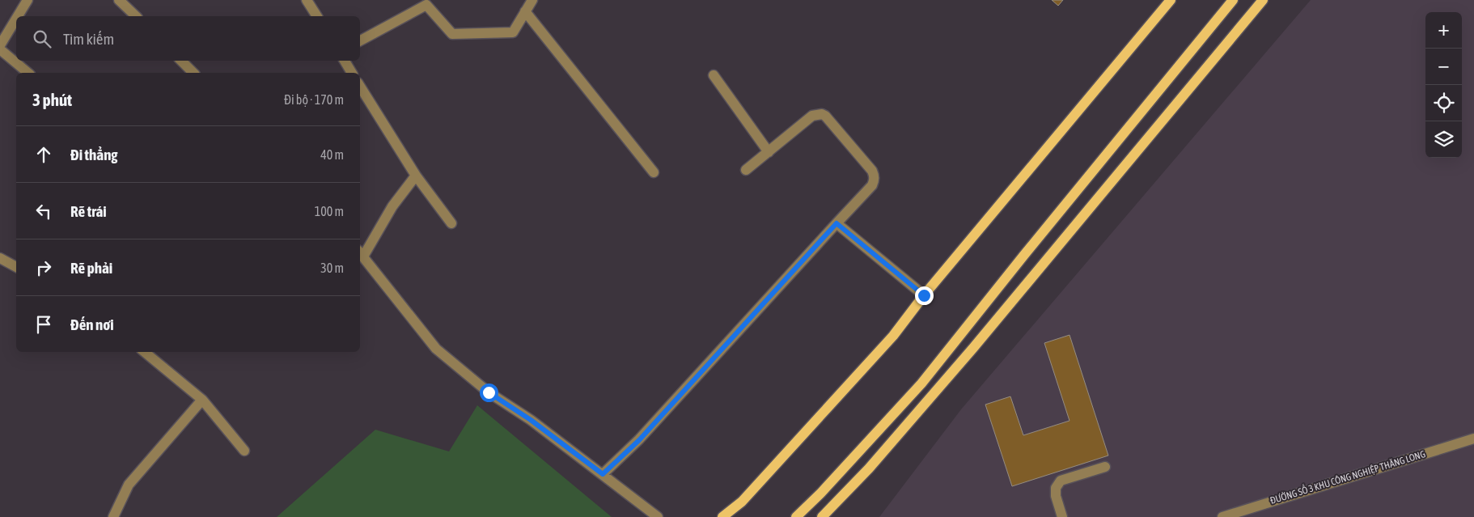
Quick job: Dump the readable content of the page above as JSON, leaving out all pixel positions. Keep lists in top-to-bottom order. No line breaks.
{"streets":{"street":["ĐƯỜNG SỐ 3 KHU CÔNG NGHIỆP THĂNG LONG"]},"page":{"map_buttons":["+","−"],"search":"Tìm kiếm","heading":["3 phút","Đi bộ · 170 m"],"list":[["Đi thẳng","40 m"],["Rẽ trái","100 m"],["Rẽ phải","30 m"],"Đến nơi"]}}
